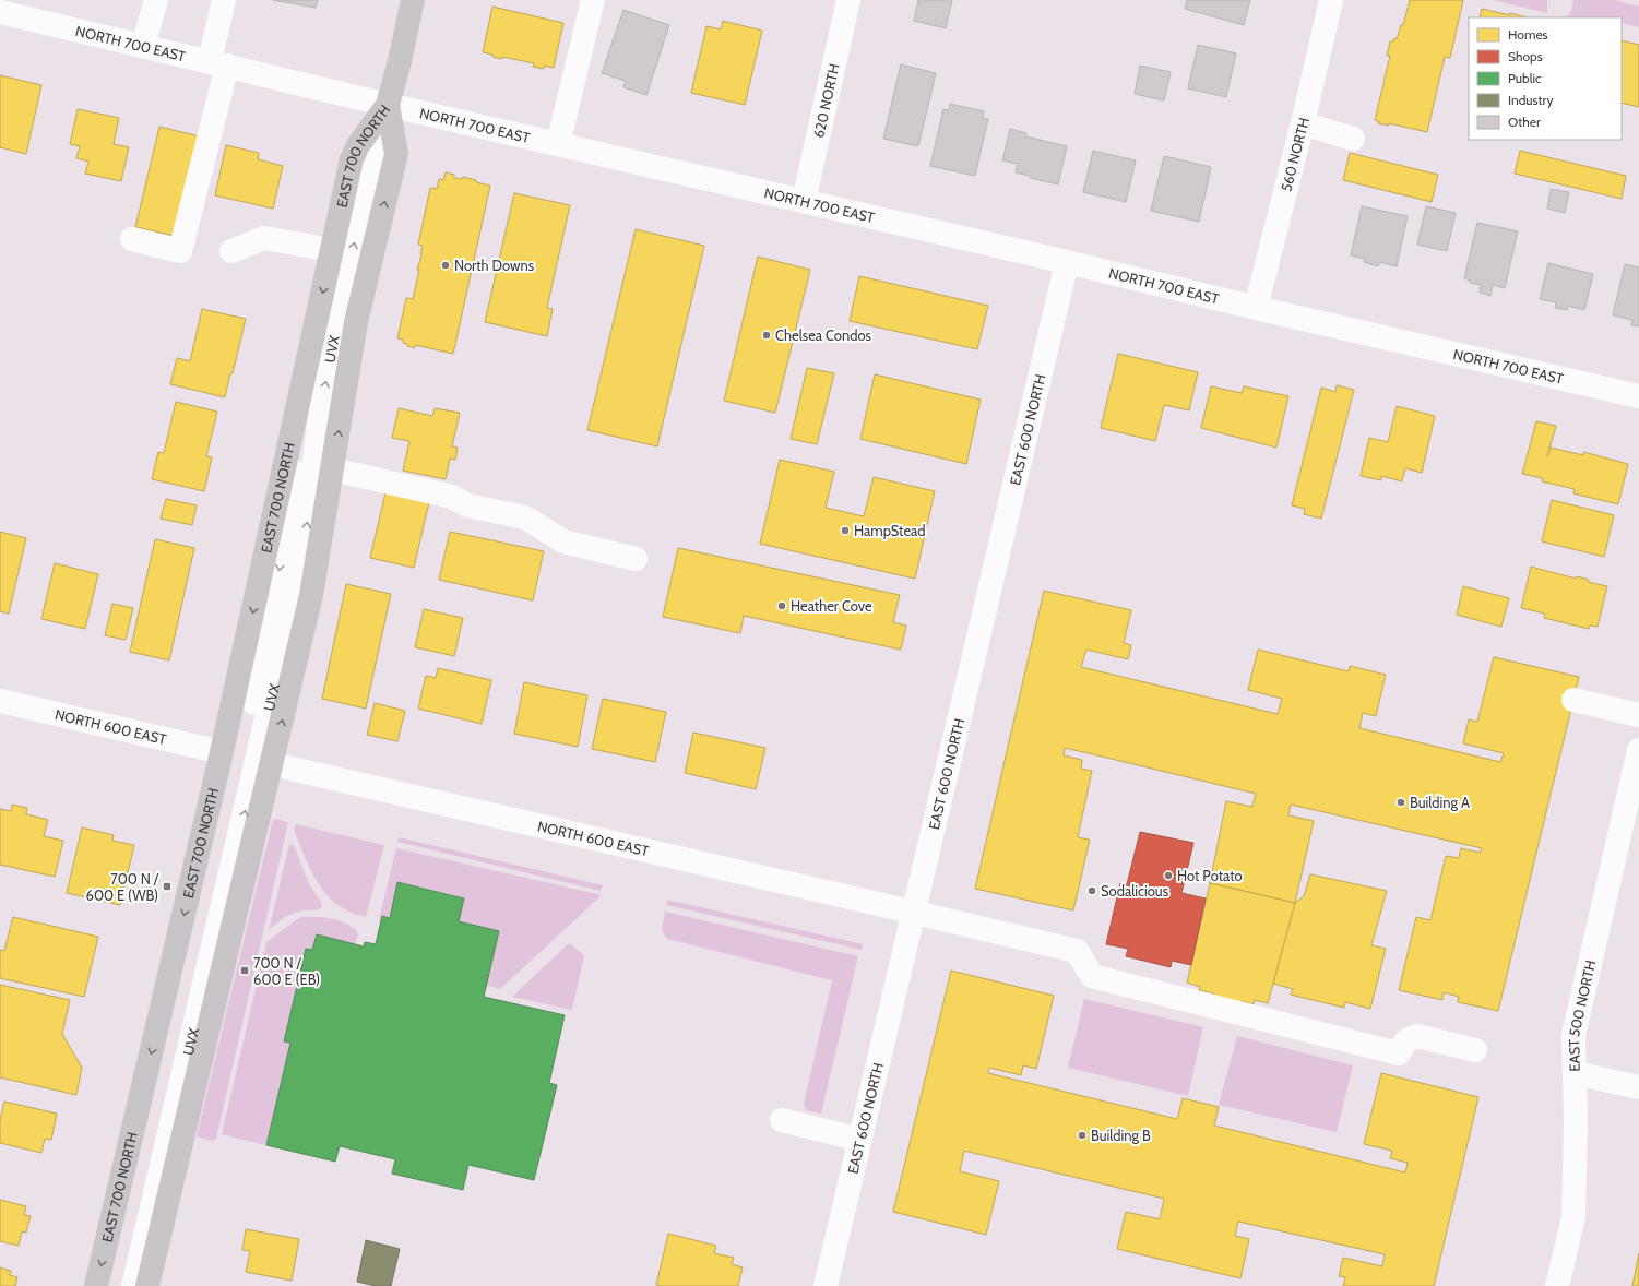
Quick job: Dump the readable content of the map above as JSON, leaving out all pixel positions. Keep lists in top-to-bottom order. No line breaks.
{"streets":{"main road":["EAST 700 NORTH"],"street":["NORTH 700 EAST","620 NORTH","560 NORTH","UVX","EAST 600 NORTH","NORTH 600 EAST","EAST 500 NORTH"]},"crossings":[["NORTH 700 EAST","620 NORTH"],["NORTH 700 EAST","560 NORTH"],["NORTH 700 EAST","EAST 700 NORTH"],["NORTH 700 EAST","UVX"],["NORTH 700 EAST","EAST 600 NORTH"],["EAST 700 NORTH","UVX"],["EAST 700 NORTH","NORTH 600 EAST"],["EAST 600 NORTH","NORTH 600 EAST"]],"places":{"other":["North Downs","Chelsea Condos","HampStead","Heather Cove","Building A","Hot Potato","Sodalicious","Building B"],"transit":["700 N / 600 E (WB)","700 N / 600 E (EB)"]},"legend":["Homes","Shops","Public","Industry","Other"]}
